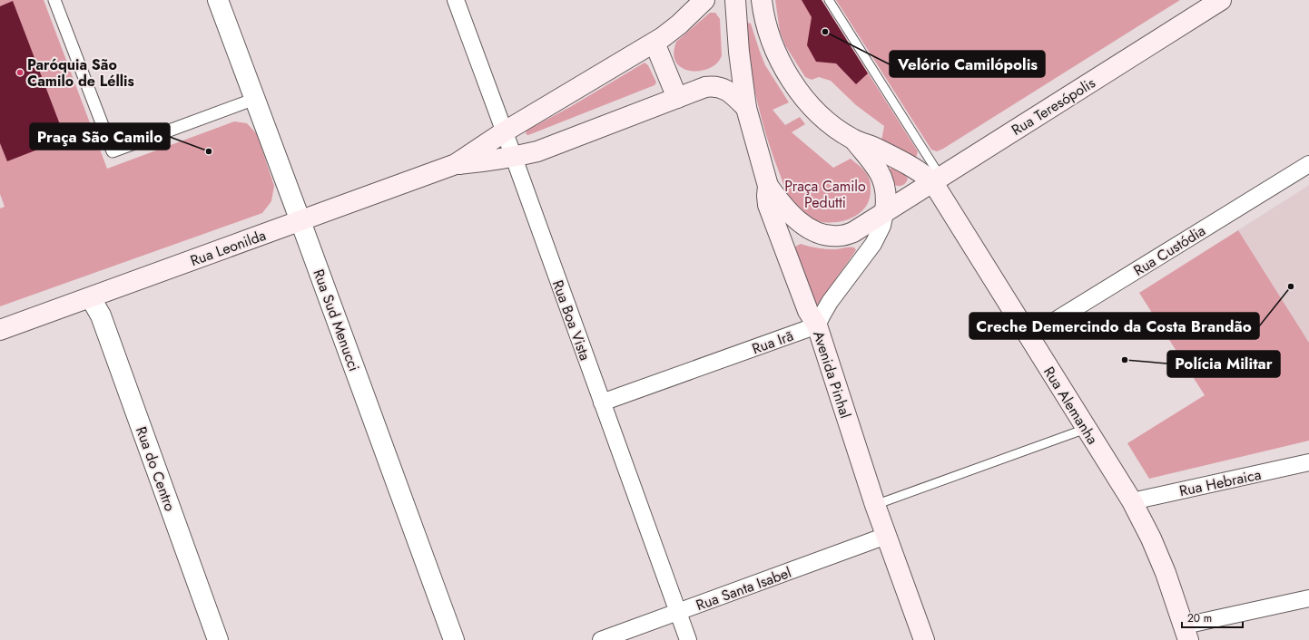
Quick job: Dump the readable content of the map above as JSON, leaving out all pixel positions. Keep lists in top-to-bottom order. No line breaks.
{"streets":{"main road":["Rua Teresópolis","Rua Leonilda","Avenida Pinhal","Rua Alemanha"],"street":["Rua Custódia","Rua Sud Menucci","Rua Boa Vista","Rua Irã","Rua do Centro","Rua Hebraica","Rua Santa Isabel"]},"crossings":[["Rua Teresópolis","Avenida Pinhal"],["Rua Teresópolis","Rua Alemanha"],["Rua Leonilda","Rua Sud Menucci"],["Rua Leonilda","Rua Boa Vista"],["Rua Leonilda","Rua do Centro"],["Rua Custódia","Rua Alemanha"],["Rua Boa Vista","Rua Irã"],["Rua Boa Vista","Rua Santa Isabel"],["Rua Irã","Avenida Pinhal"],["Avenida Pinhal","Rua Santa Isabel"],["Rua Alemanha","Rua Hebraica"]],"parks":["Praça Camilo Pedutti"],"places":["Velório Camilópolis","Paróquia São Camilo de Léllis","Praça São Camilo","Creche Demercindo da Costa Brandão","Polícia Militar"],"scale_bar":"20 m"}
